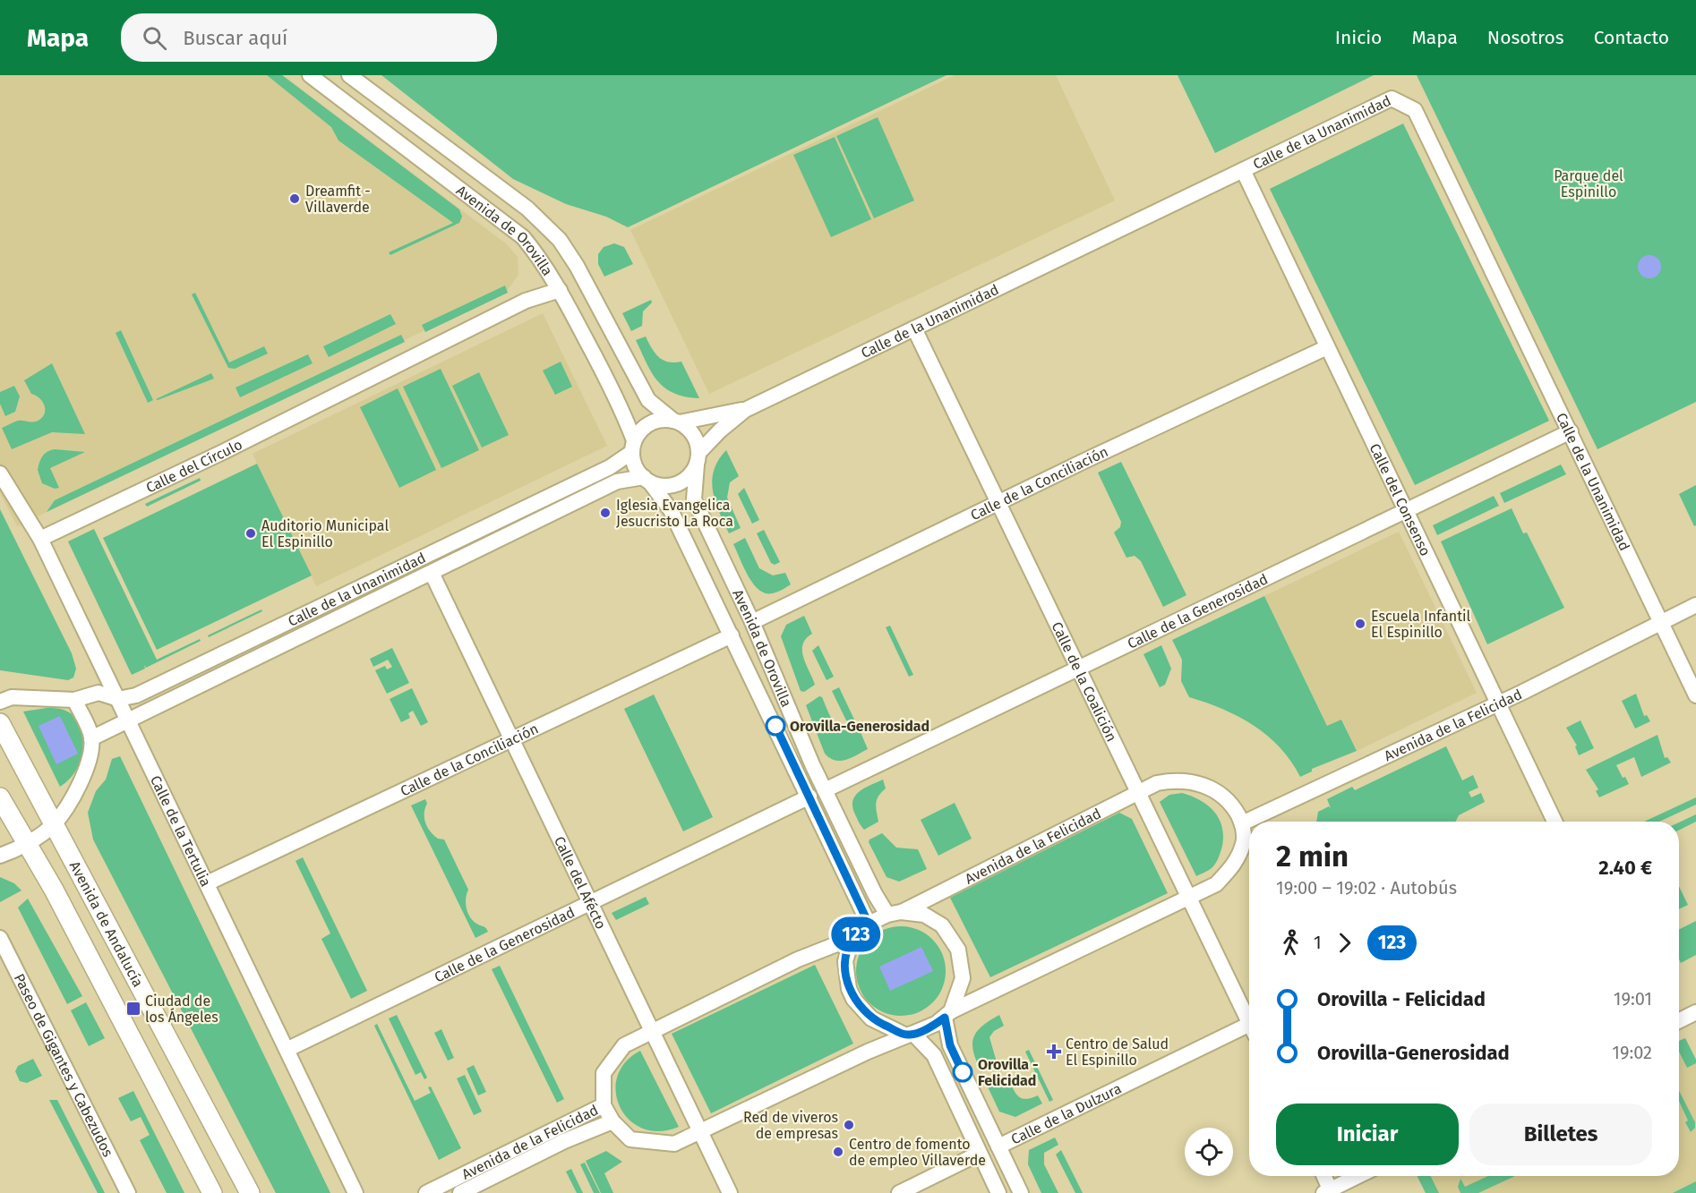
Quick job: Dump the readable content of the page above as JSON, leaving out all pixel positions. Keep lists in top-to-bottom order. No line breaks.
{"streets":{"main road":["Avenida de Andalucía"],"street":["Calle de la Unanimidad","Avenida de Orovilla","Calle del Círculo","Calle de la Conciliación","Calle del Consenso","Calle de la Generosidad","Calle de la Coalición","Avenida de la Felicidad","Calle de la Tertulia","Calle del Afécto","Paseo de Gigantes y Cabezudos","Calle de la Dulzura"]},"crossings":[["Calle de la Unanimidad","Avenida de Orovilla"],["Calle de la Unanimidad","Calle del Consenso"],["Calle de la Unanimidad","Calle de la Generosidad"],["Calle de la Unanimidad","Calle de la Coalición"],["Calle de la Unanimidad","Avenida de la Felicidad"],["Calle de la Unanimidad","Calle de la Tertulia"],["Calle de la Unanimidad","Calle del Afécto"],["Avenida de Orovilla","Calle del Círculo"],["Avenida de Orovilla","Calle de la Conciliación"],["Avenida de Orovilla","Calle de la Generosidad"],["Avenida de Orovilla","Avenida de la Felicidad"],["Calle del Círculo","Calle de la Tertulia"],["Calle de la Conciliación","Calle del Consenso"],["Calle de la Conciliación","Calle de la Coalición"],["Calle de la Conciliación","Calle de la Tertulia"],["Calle de la Conciliación","Calle del Afécto"],["Calle del Consenso","Calle de la Generosidad"],["Calle del Consenso","Avenida de la Felicidad"],["Calle de la Generosidad","Calle de la Coalición"],["Calle de la Generosidad","Calle de la Tertulia"],["Calle de la Generosidad","Calle del Afécto"],["Calle de la Coalición","Avenida de la Felicidad"],["Avenida de la Felicidad","Calle del Afécto"]],"parks":["Parque del Espinillo"],"places":{"other":["Dreamfit - Villaverde","Iglesia Evangelica Jesucristo La Roca","Auditorio Municipal El Espinillo","Escuela Infantil El Espinillo","Orovilla-Generosidad","Orovilla - Felicidad","Red de viveros de empresas","Centro de fomento de empleo Villaverde"],"transit":["Ciudad de los Ángeles"],"health":["Centro de Salud El Espinillo"]},"lines":["bus line 123"],"page":{"header":"Mapa","search":"Buscar aquí","nav":["Inicio","Mapa","Nosotros","Contacto"],"on_map":"123","heading":["2 min","19:00 – 19:02 · Autobús","2.40 €"],"legs":["1","123"],"list":[{"name":"Orovilla - Felicidad","value":"19:01"},{"name":"Orovilla-Generosidad","value":"19:02"}],"buttons":["Iniciar","Billetes"]}}
